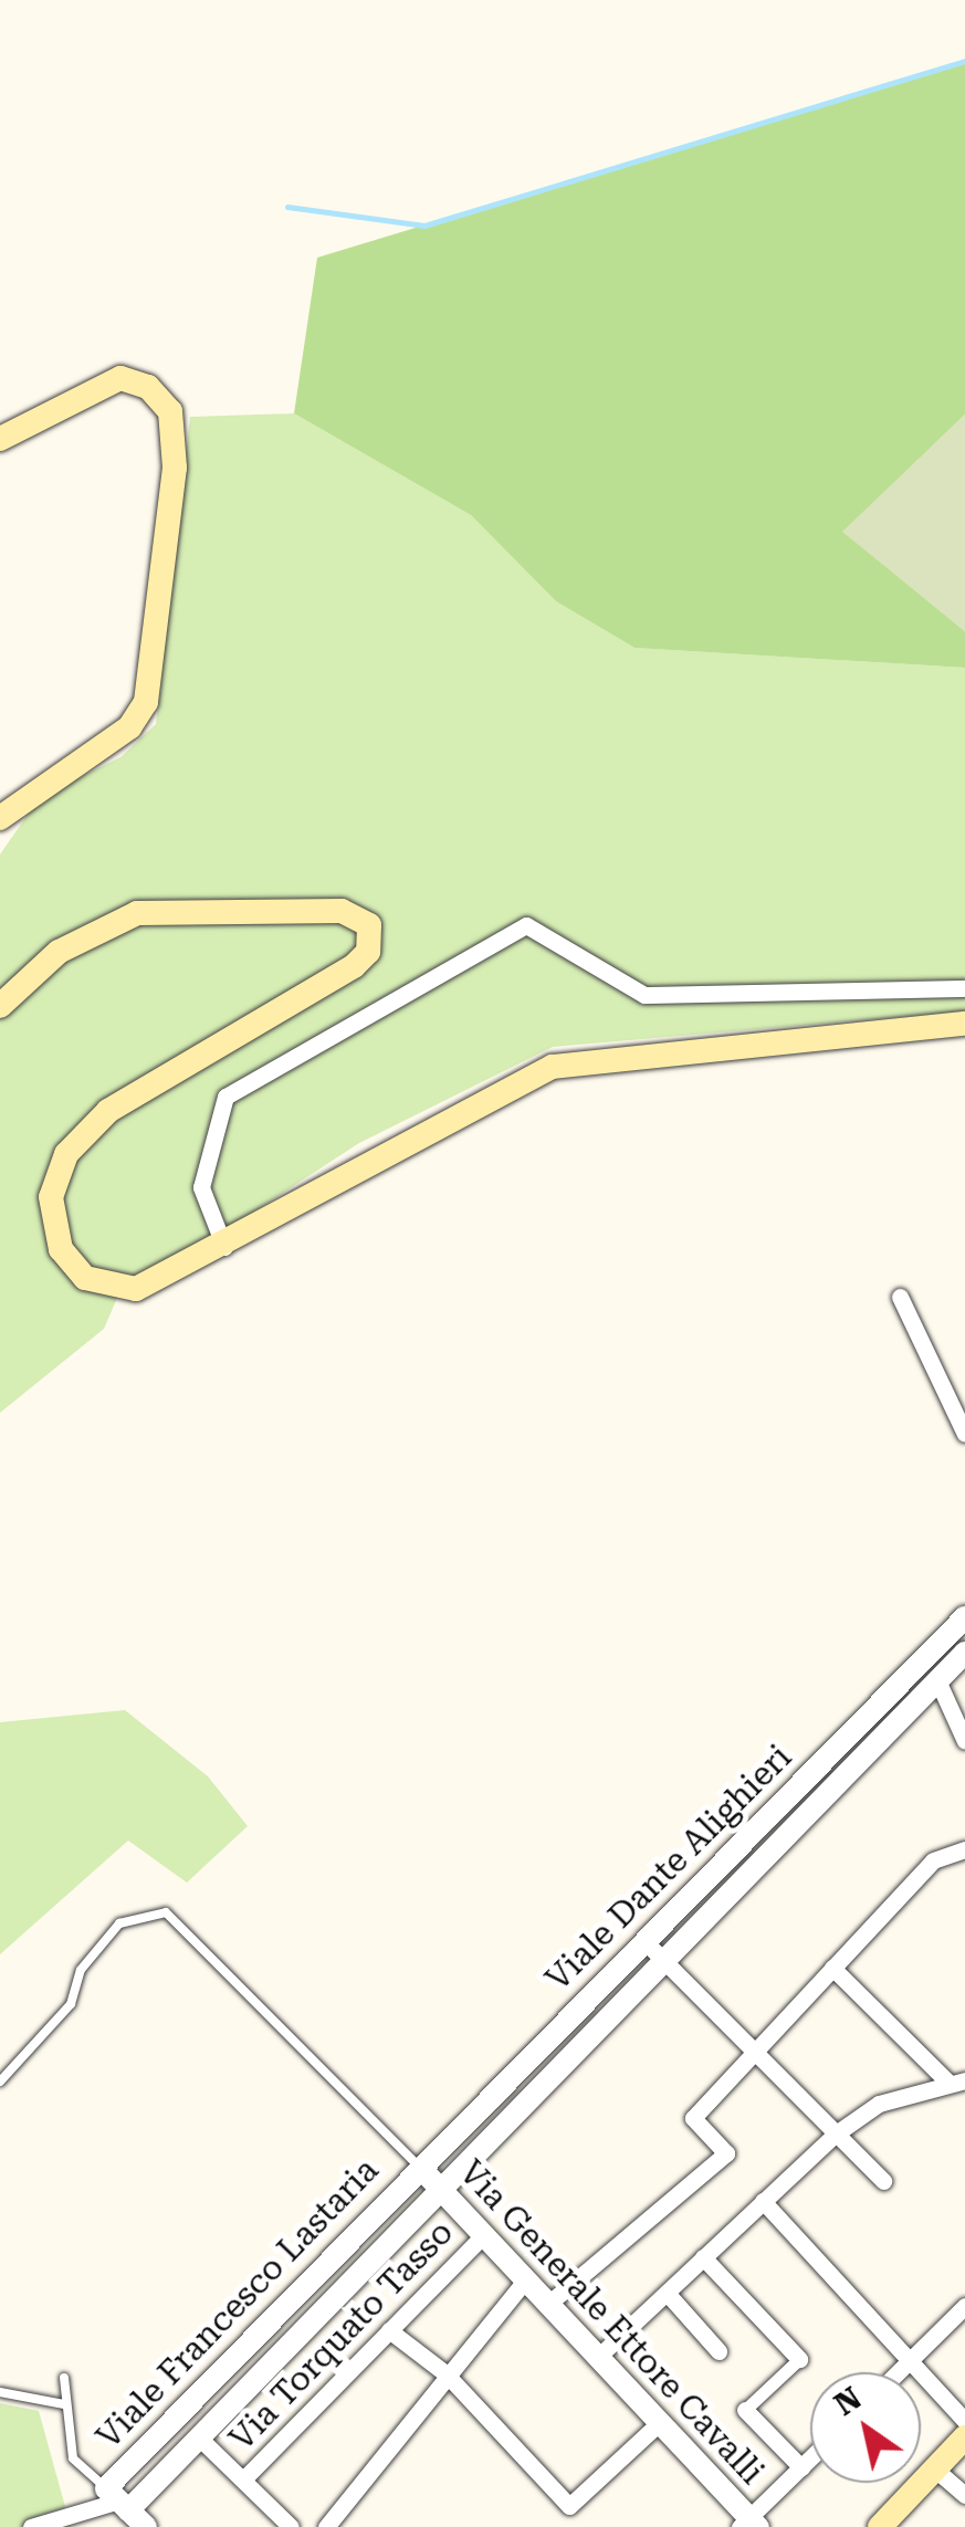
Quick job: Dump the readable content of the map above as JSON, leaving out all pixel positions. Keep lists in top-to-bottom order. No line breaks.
{"streets":{"street":["Viale Dante Alighieri","Viale Francesco Lastaria","Via Generale Ettore Cavalli","Via Torquato Tasso"]},"crossings":[["Viale Dante Alighieri","Viale Francesco Lastaria"],["Viale Dante Alighieri","Via Generale Ettore Cavalli"],["Viale Francesco Lastaria","Via Generale Ettore Cavalli"],["Via Generale Ettore Cavalli","Via Torquato Tasso"]],"north":"top left"}
